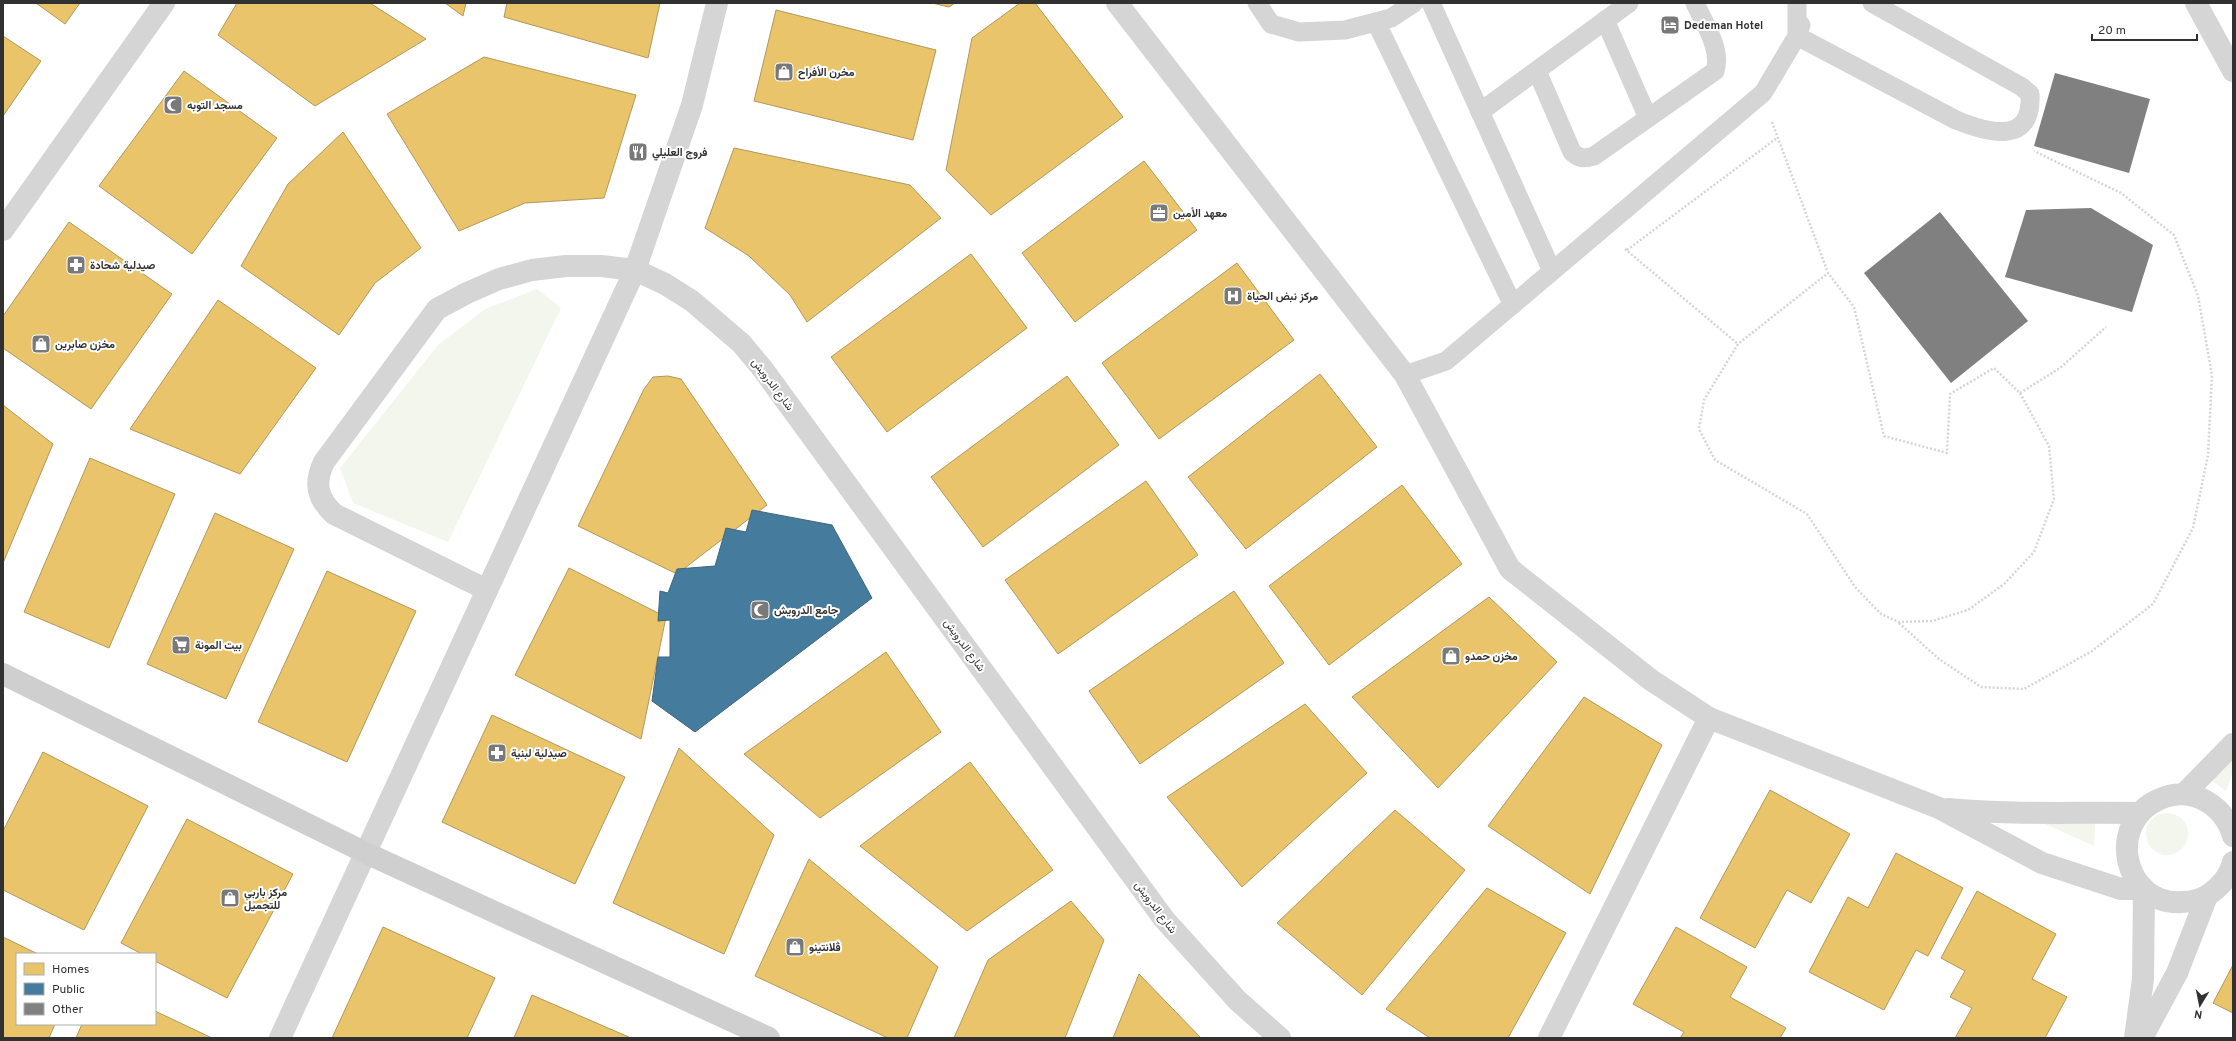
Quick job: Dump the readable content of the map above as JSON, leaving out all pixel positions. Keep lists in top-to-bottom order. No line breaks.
{"streets":{"street":["شارع الدرويش"]},"places":{"hotel":["Dedeman Hotel"],"shop":["مخرن الأفراح","مخزن صابرين","مخزن حمدو","مركز باربي للتجميل","ڤلانتينو"],"mosque":["مسجد التوبه","جامع الدرويش"],"restaurant":["فروج العليلي"],"office":["معهد الأمين"],"pharmacy":["صيدلية شحادة","صيدلية لبنية"],"hospital":["مركز نبض الحياة"],"supermarket":["بيت المونة"]},"legend":["Homes","Public","Other"],"scale_bar":"20 m","north":"bottom"}
